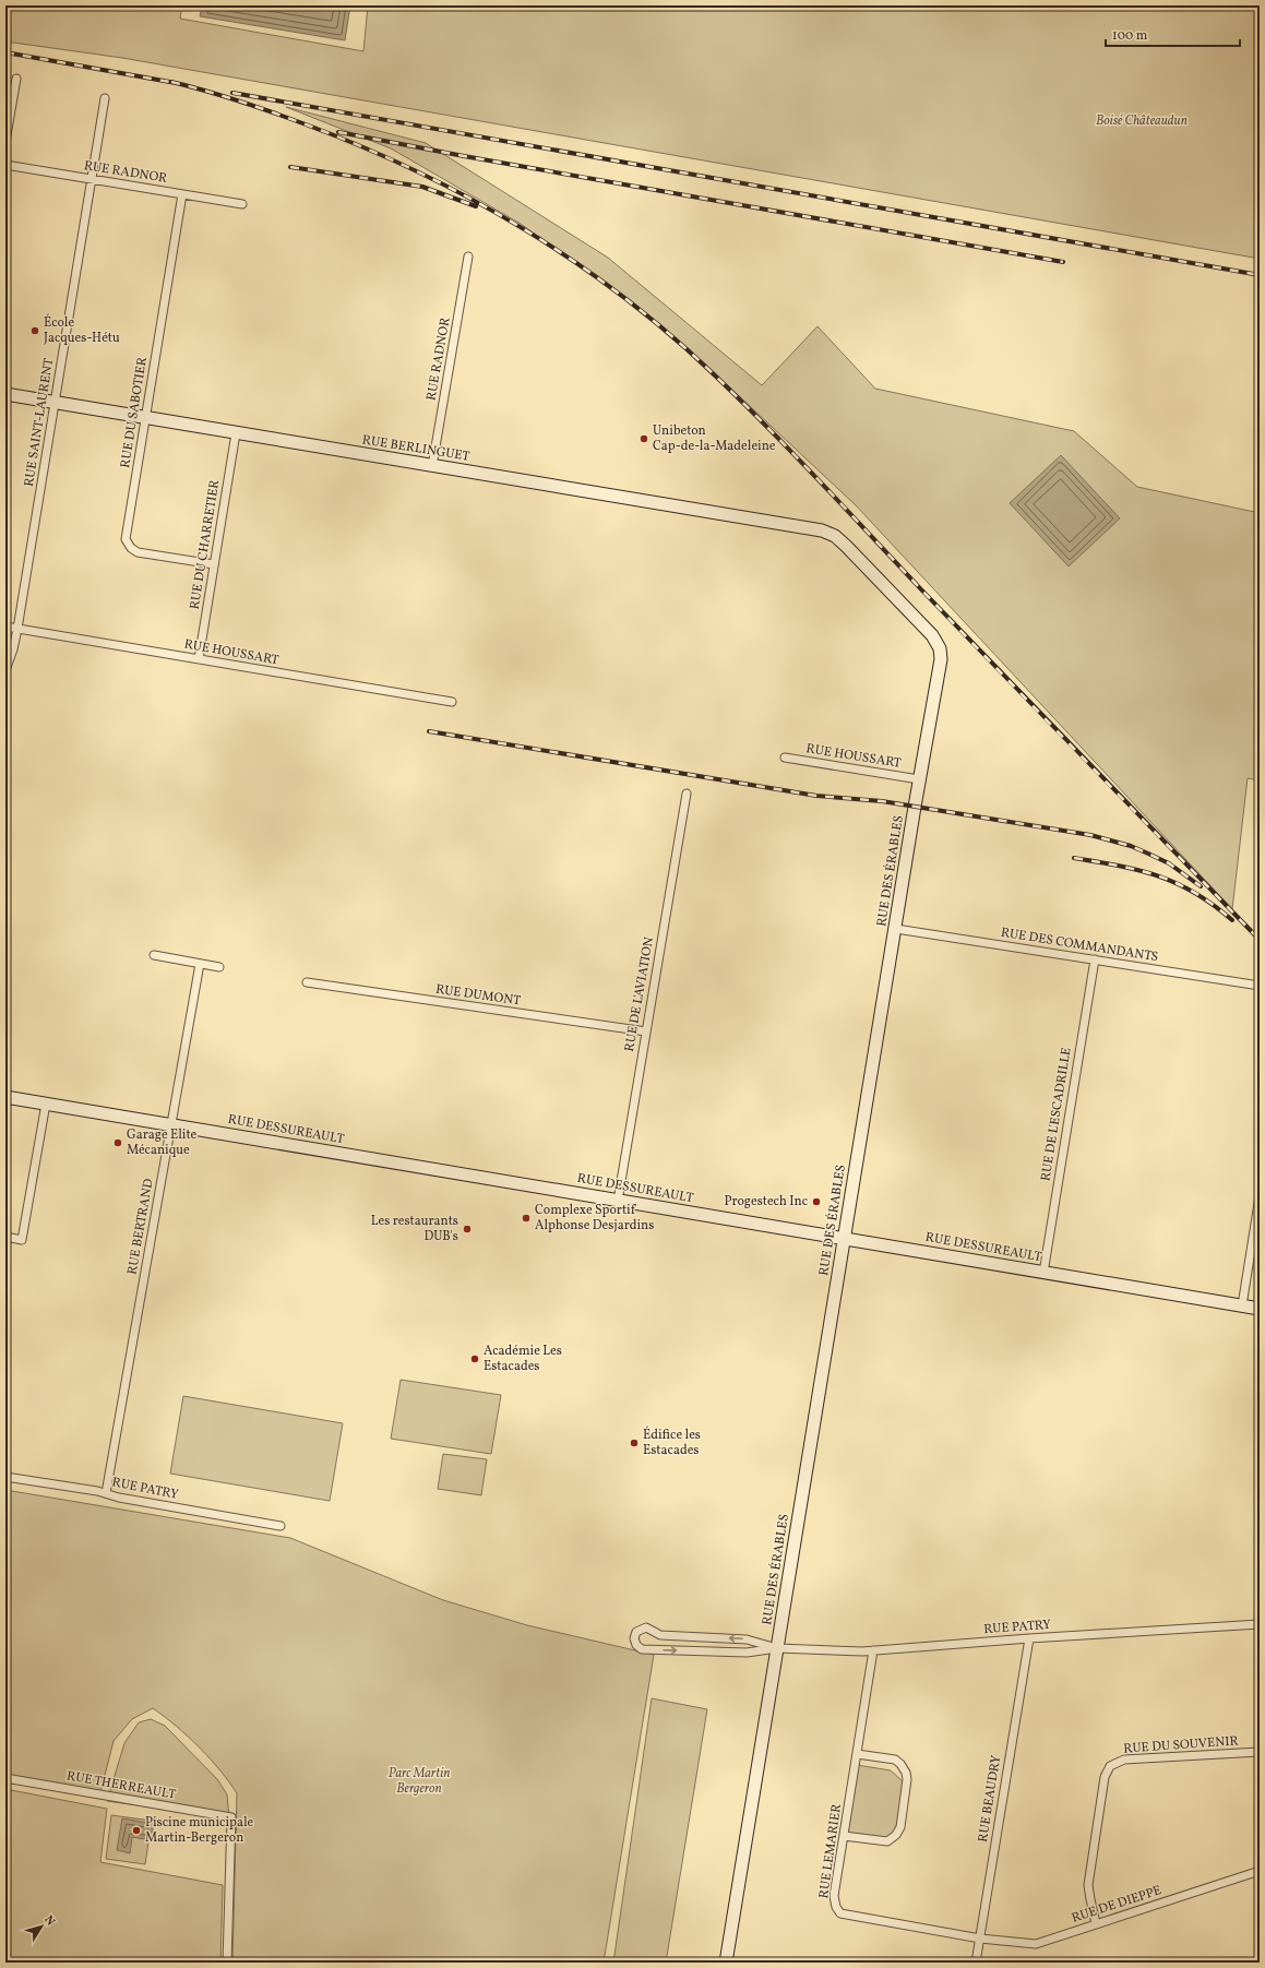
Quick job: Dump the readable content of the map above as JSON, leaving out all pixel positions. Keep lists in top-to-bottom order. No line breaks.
{"streets":{"street":["RUE RADNOR","RUE DU SABOTIER","RUE SAINT-LAURENT","RUE BERLINGUET","RUE DU CHARRETIER","RUE HOUSSART","RUE DES ÉRABLES","RUE DES COMMANDANTS","RUE DE L'AVIATION","RUE DUMONT","RUE DE L'ESCADRILLE","RUE DESSUREAULT","RUE BERTRAND","RUE PATRY","RUE DU SOUVENIR","RUE THERREAULT","RUE BEAUDRY","RUE LEMARIER","RUE DE DIEPPE"]},"crossings":[["RUE RADNOR","RUE DU SABOTIER"],["RUE RADNOR","RUE SAINT-LAURENT"],["RUE RADNOR","RUE BERLINGUET"],["RUE DU SABOTIER","RUE BERLINGUET"],["RUE DU SABOTIER","RUE DU CHARRETIER"],["RUE SAINT-LAURENT","RUE BERLINGUET"],["RUE SAINT-LAURENT","RUE HOUSSART"],["RUE BERLINGUET","RUE DU CHARRETIER"],["RUE BERLINGUET","RUE DES ÉRABLES"],["RUE DU CHARRETIER","RUE HOUSSART"],["RUE HOUSSART","RUE DES ÉRABLES"],["RUE DES ÉRABLES","RUE DES COMMANDANTS"],["RUE DES ÉRABLES","RUE DESSUREAULT"],["RUE DES ÉRABLES","RUE PATRY"],["RUE DES COMMANDANTS","RUE DE L'ESCADRILLE"],["RUE DE L'AVIATION","RUE DUMONT"],["RUE DE L'AVIATION","RUE DESSUREAULT"],["RUE DE L'ESCADRILLE","RUE DESSUREAULT"],["RUE DESSUREAULT","RUE BERTRAND"],["RUE BERTRAND","RUE PATRY"],["RUE PATRY","RUE BEAUDRY"],["RUE PATRY","RUE LEMARIER"],["RUE DU SOUVENIR","RUE DE DIEPPE"],["RUE BEAUDRY","RUE LEMARIER"],["RUE BEAUDRY","RUE DE DIEPPE"],["RUE LEMARIER","RUE DE DIEPPE"]],"parks":["Boisé Châteaudun","Parc Martin Bergeron"],"places":["École Jacques-Hétu","Unibeton Cap-de-la-Madeleine","Garage Elite Mécanique","Progestech Inc","Complexe Sportif Alphonse Desjardins","Les restaurants DUB's","Académie Les Estacades","Édifice les Estacades","Piscine municipale Martin-Bergeron"],"scale_bar":"100 m","north":"top right"}
